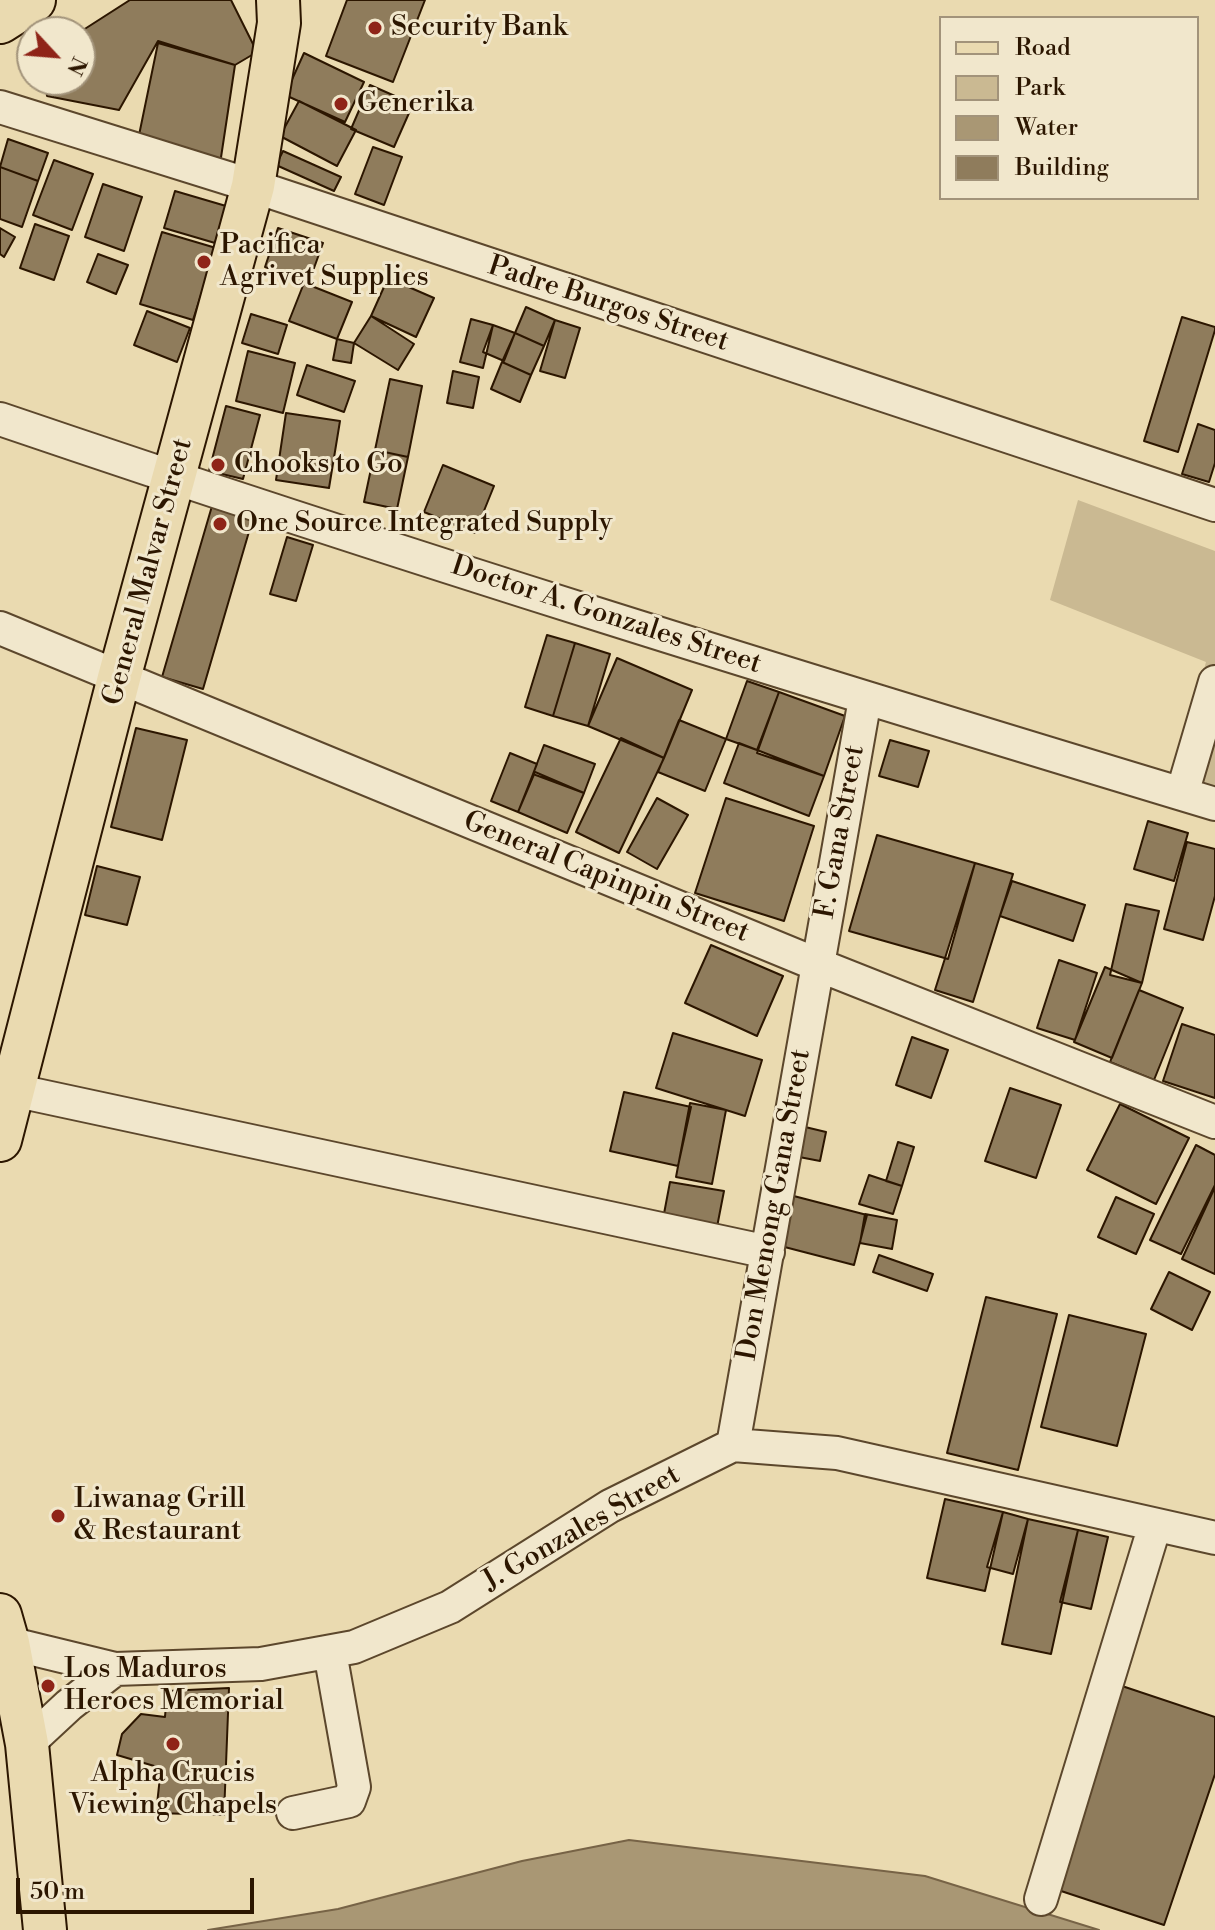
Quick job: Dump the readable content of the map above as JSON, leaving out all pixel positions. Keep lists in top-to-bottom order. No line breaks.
{"streets":{"main road":["General Malvar Street"],"street":["Padre Burgos Street","Doctor A. Gonzales Street","F. Gana Street","General Capinpin Street","Don Menong Gana Street","J. Gonzales Street"]},"crossings":[["Padre Burgos Street","General Malvar Street"],["General Malvar Street","Doctor A. Gonzales Street"],["General Malvar Street","General Capinpin Street"],["Doctor A. Gonzales Street","F. Gana Street"],["F. Gana Street","General Capinpin Street"],["F. Gana Street","Don Menong Gana Street"],["General Capinpin Street","Don Menong Gana Street"],["Don Menong Gana Street","J. Gonzales Street"]],"places":["Security Bank","Generika","Pacifica Agrivet Supplies","Chooks to Go","One Source Integrated Supply","Liwanag Grill & Restaurant","Los Maduros Heroes Memorial","Alpha Crucis Viewing Chapels"],"legend":["Road","Park","Water","Building"],"scale_bar":"50 m","north":"bottom right"}
